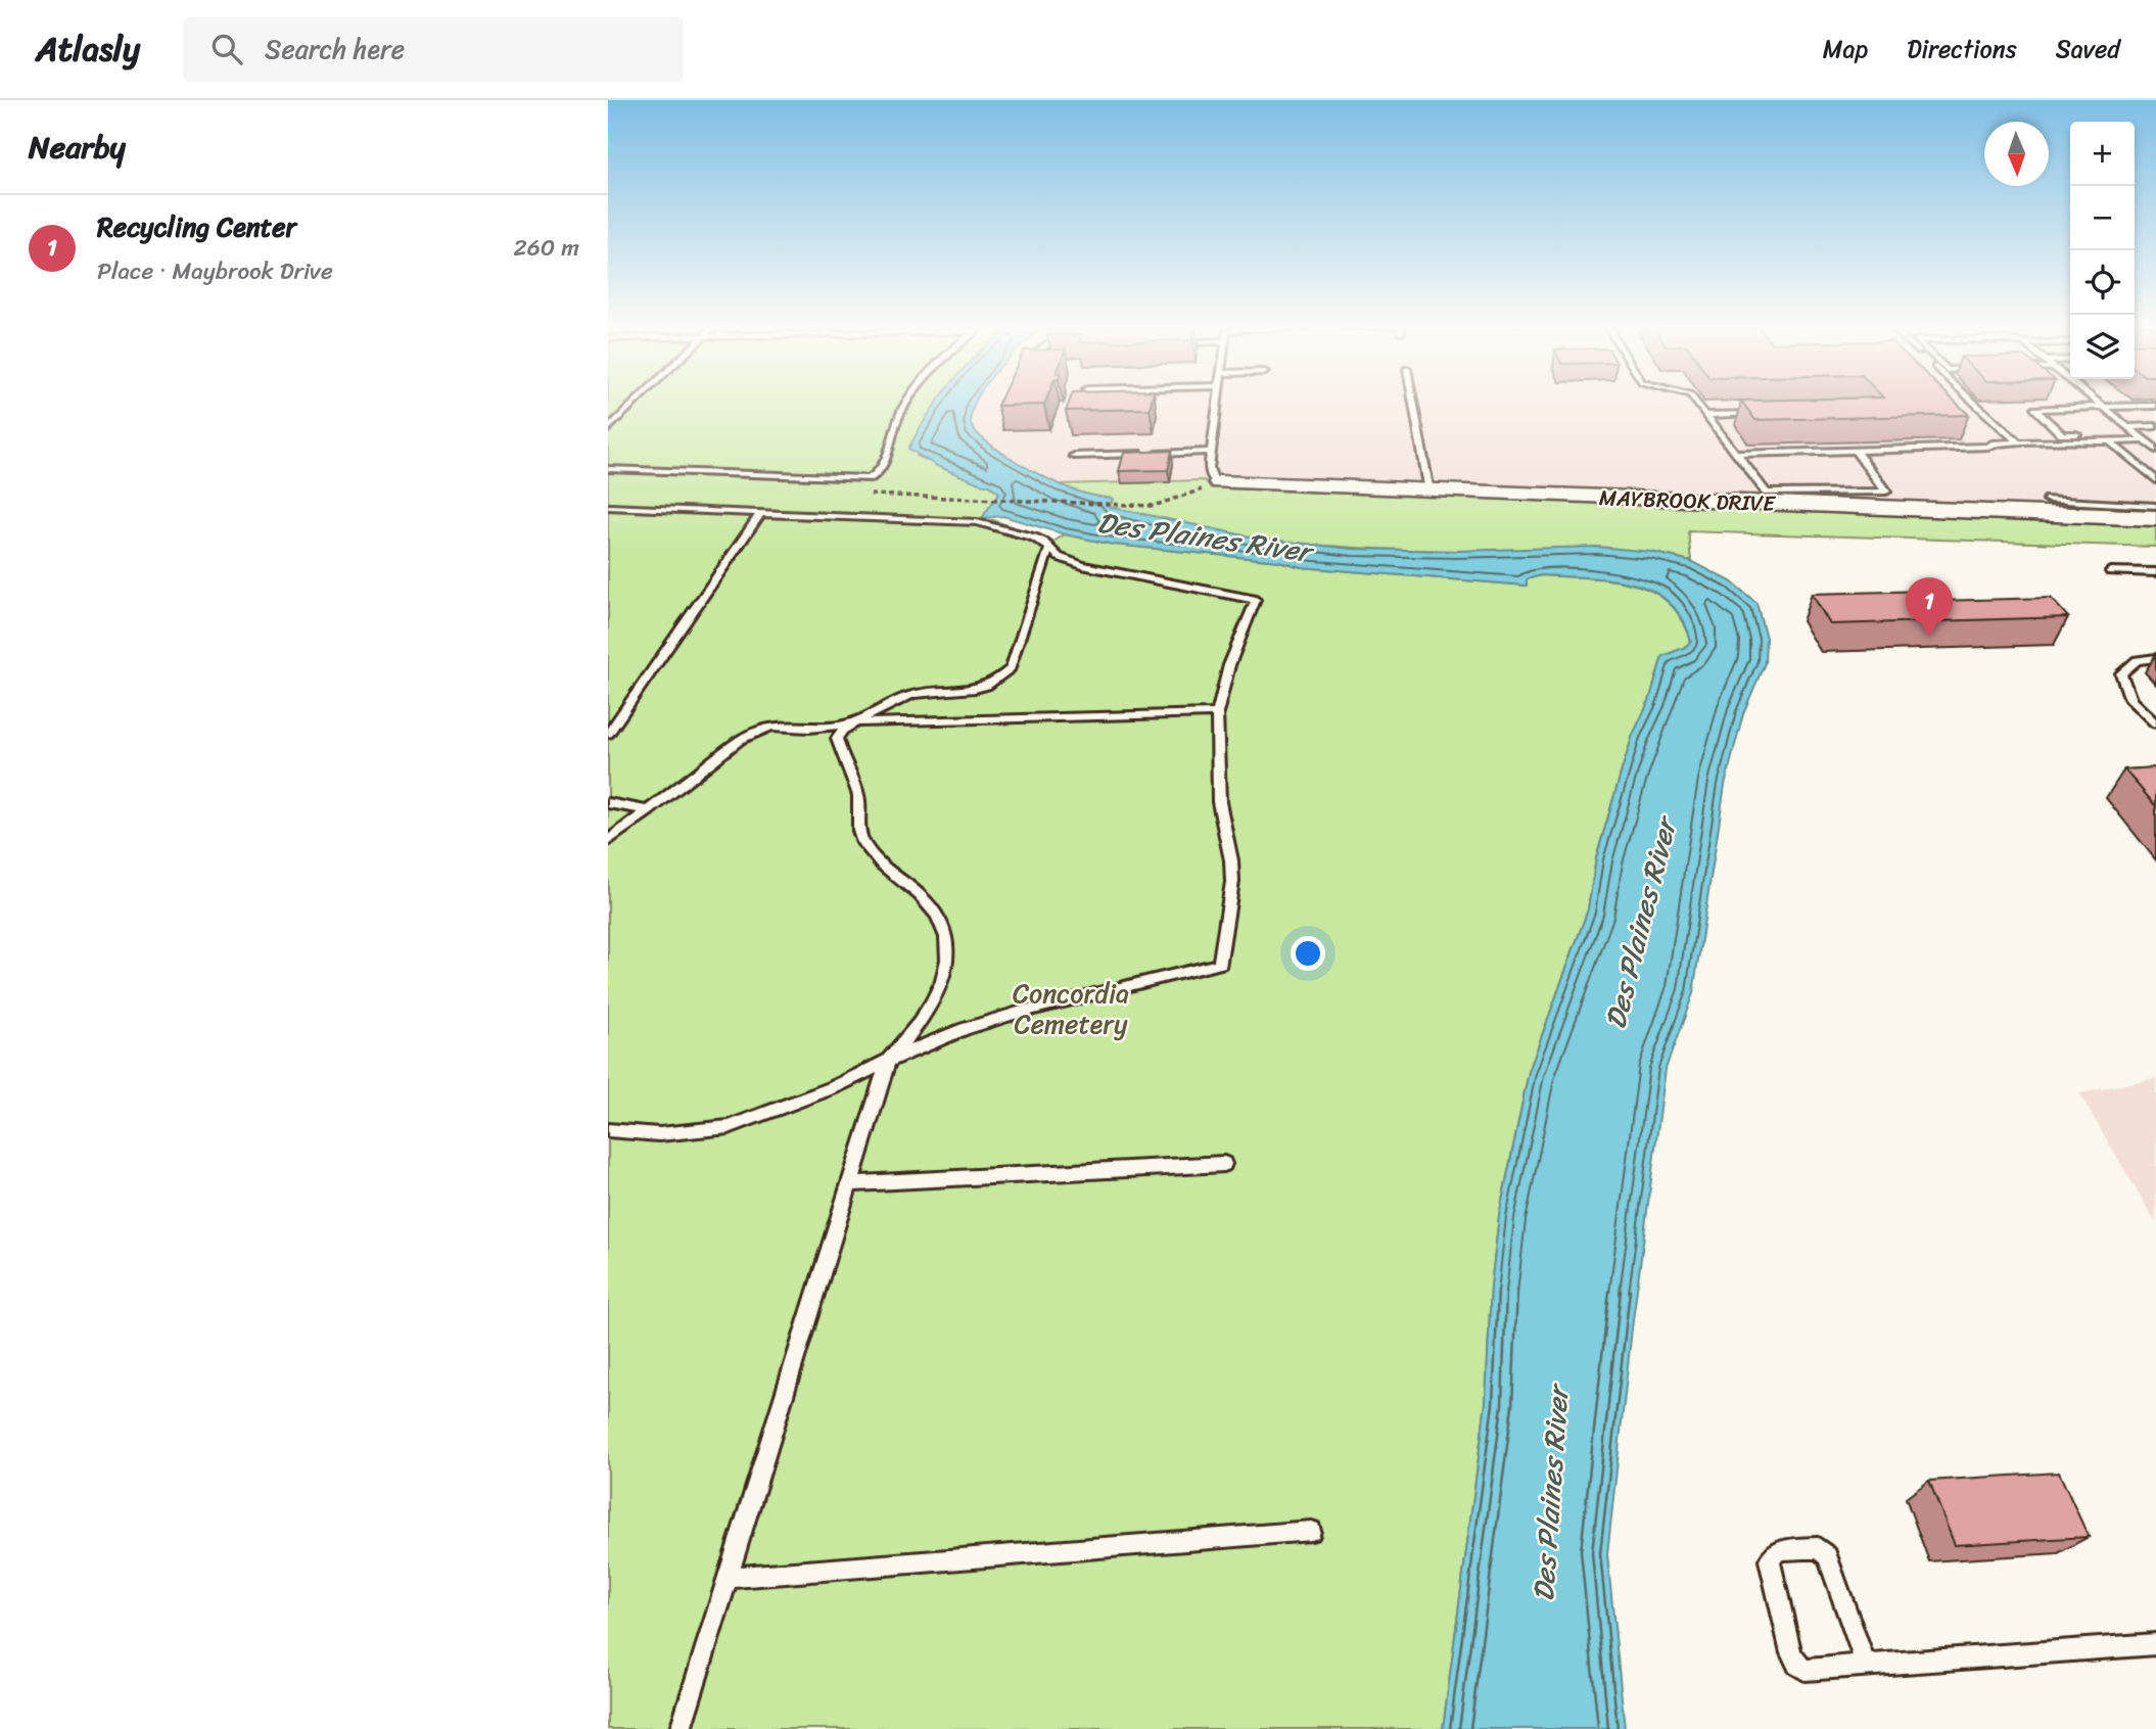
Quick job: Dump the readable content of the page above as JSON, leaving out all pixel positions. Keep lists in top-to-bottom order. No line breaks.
{"streets":{"street":["MAYBROOK DRIVE"]},"water":["Des Plaines River"],"parks":["Concordia Cemetery"],"north":"bottom","page":{"header":"Atlasly","search":"Search here","nav":["Map","Directions","Saved"],"heading":"Nearby","map_buttons":["+","−"],"list":[{"mark":"1","name":"Recycling Center","note":"Place · Maybrook Drive","value":"260 m"}],"pins":"1"}}
